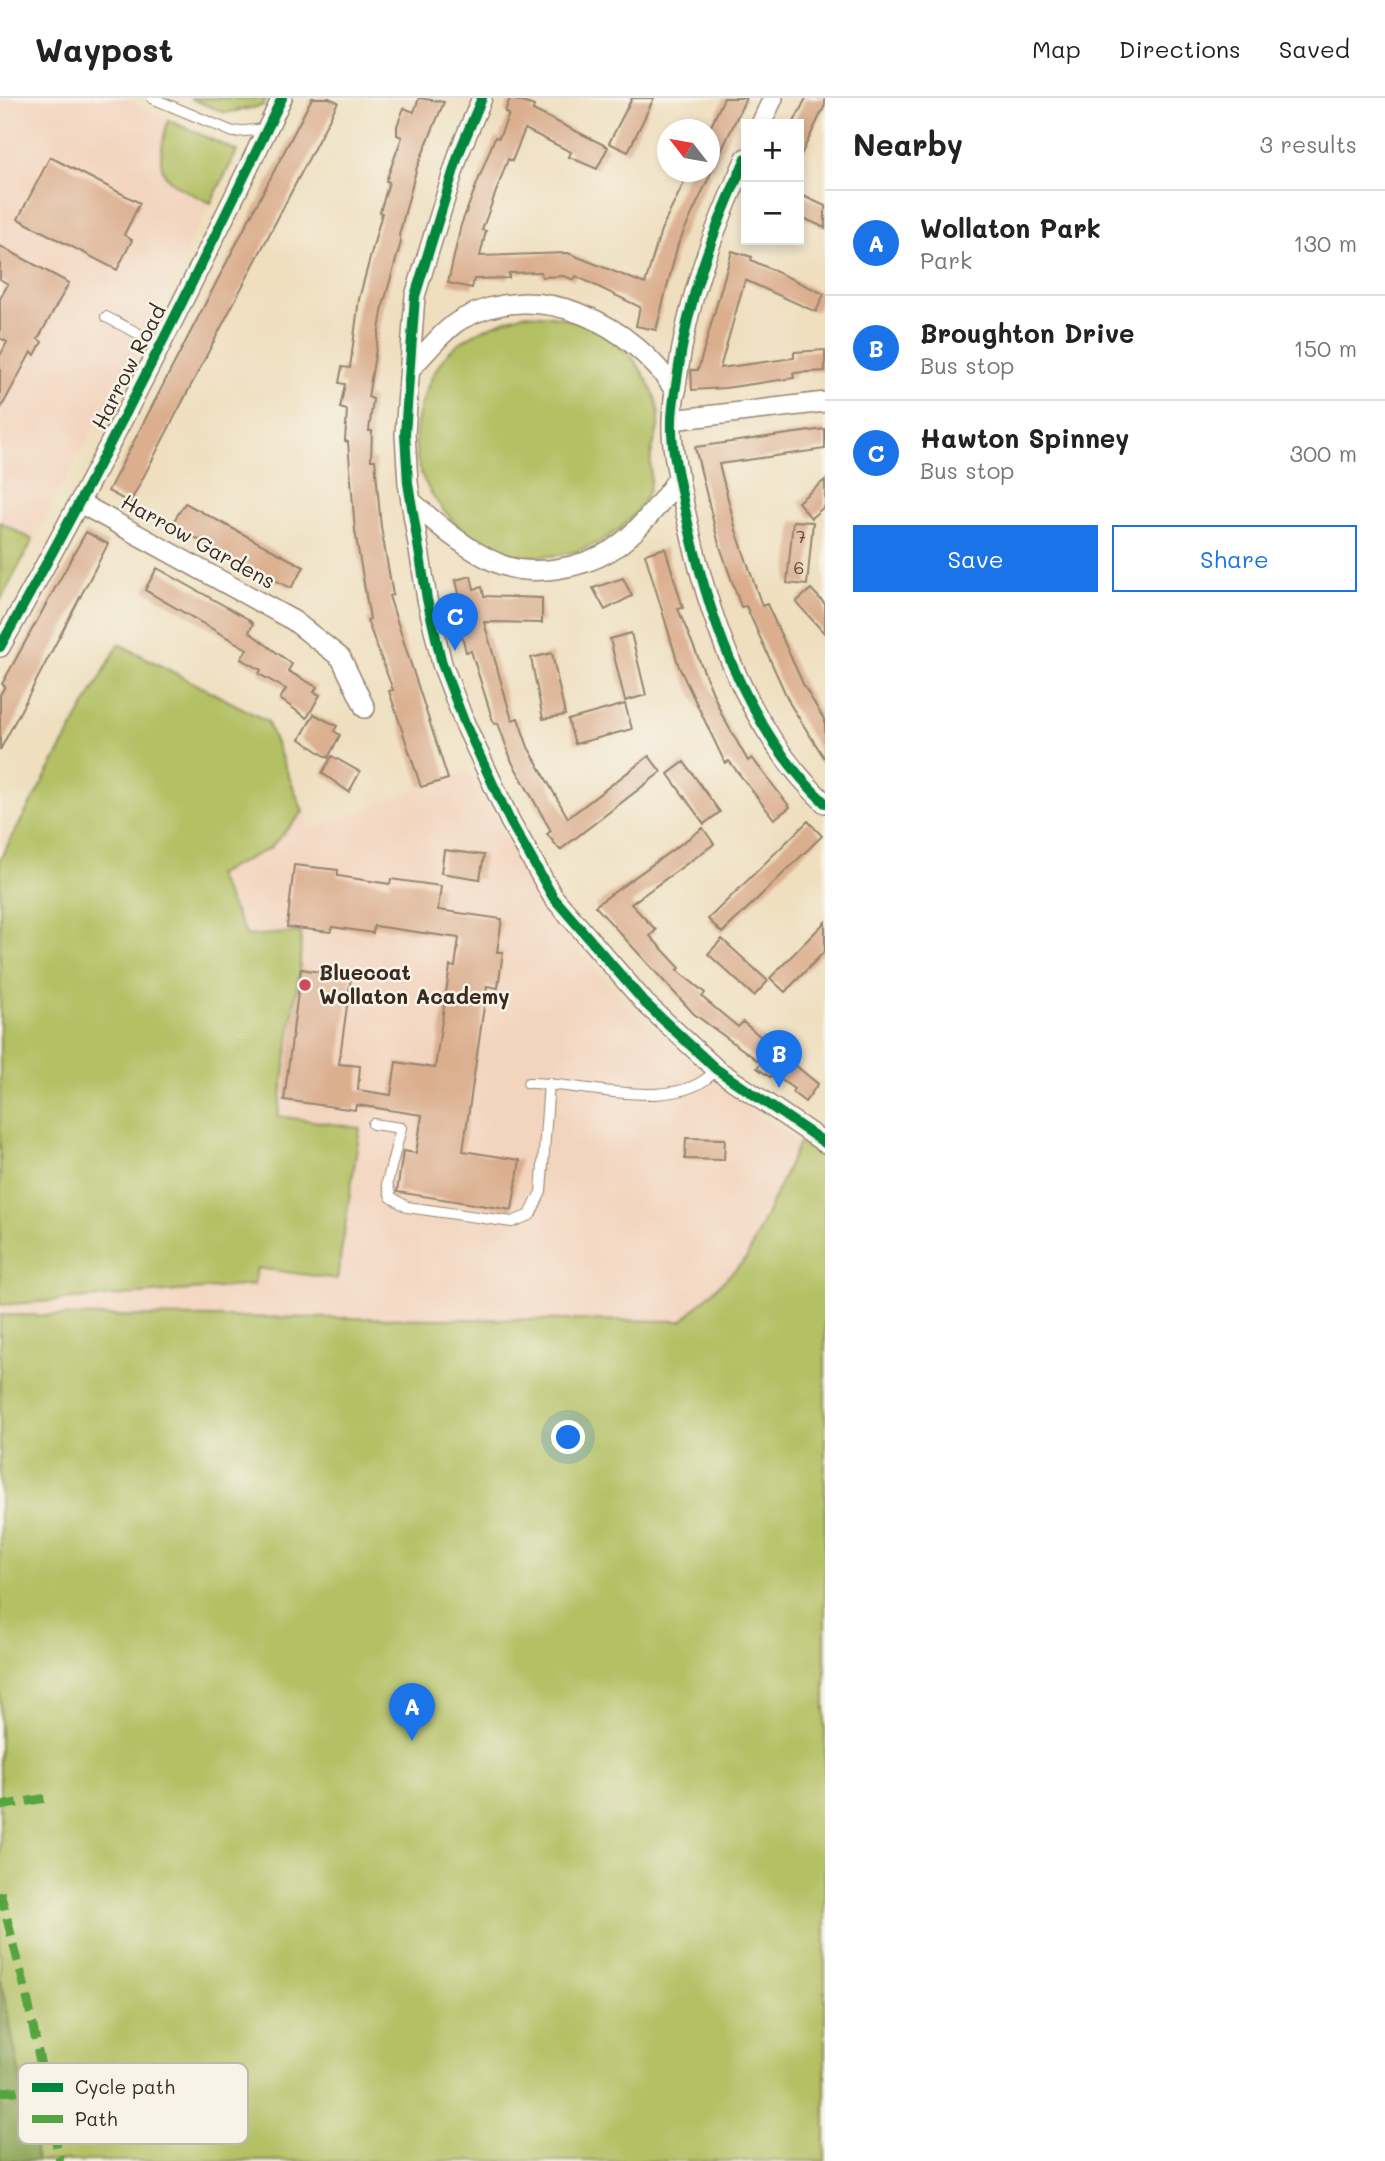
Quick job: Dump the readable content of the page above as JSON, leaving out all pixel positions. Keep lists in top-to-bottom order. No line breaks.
{"streets":{"street":["Harrow Road","Harrow Gardens"]},"crossings":[["Harrow Road","Harrow Gardens"]],"places":["Bluecoat Wollaton Academy"],"house_numbers":["7","6"],"legend":["Cycle path","Path"],"north":"top left","page":{"header":"Waypost","nav":["Map","Directions","Saved"],"heading":["Nearby","3 results"],"map_buttons":["+","−"],"list":[{"mark":"A","name":"Wollaton Park","note":"Park","value":"130 m"},{"mark":"B","name":"Broughton Drive","note":"Bus stop","value":"150 m"},{"mark":"C","name":"Hawton Spinney","note":"Bus stop","value":"300 m"}],"buttons":["Save","Share"],"pins":["C","B","A"]}}
